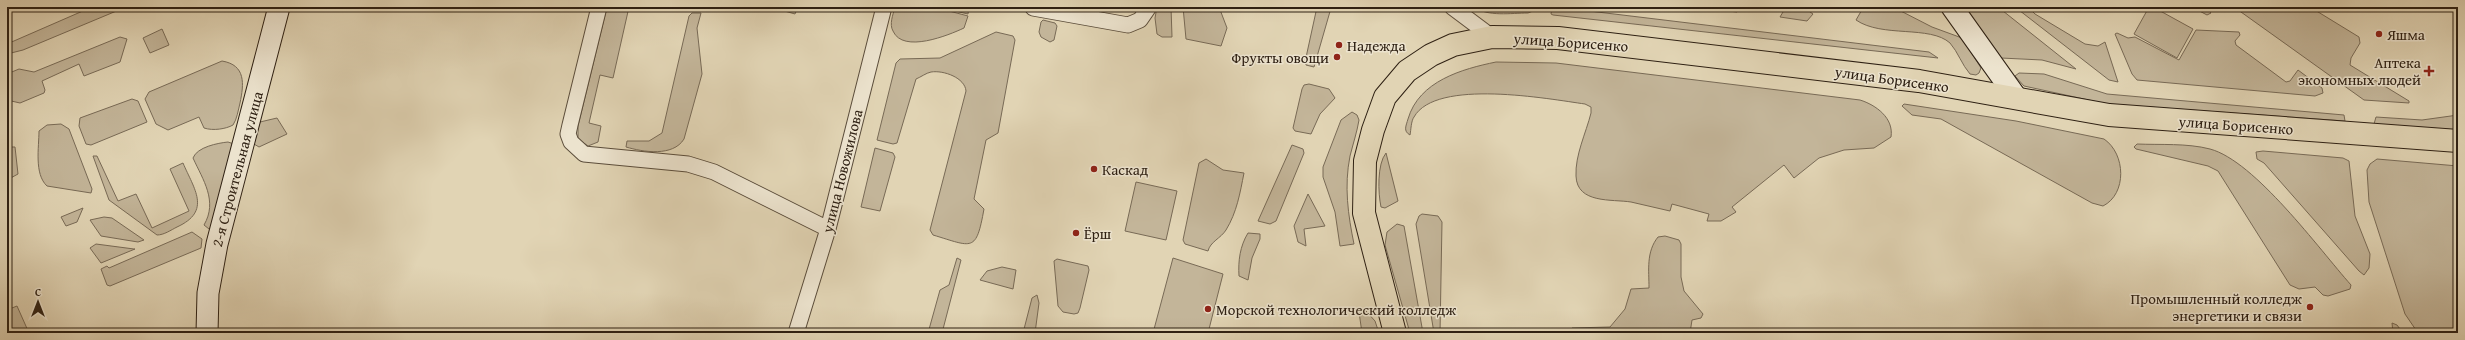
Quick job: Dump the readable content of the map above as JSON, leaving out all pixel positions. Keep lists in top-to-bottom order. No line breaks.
{"streets":{"main road":["улица Борисенко"],"street":["2-я Строительная улица","улица Новожилова"]},"places":{"other":["Яшма","Надежда","Фрукты овощи","Каскад","Ёрш","Промышленный колледж энергетики и связи","Морской технологический колледж"],"health":["Аптека экономных людей"]},"north":"top"}
